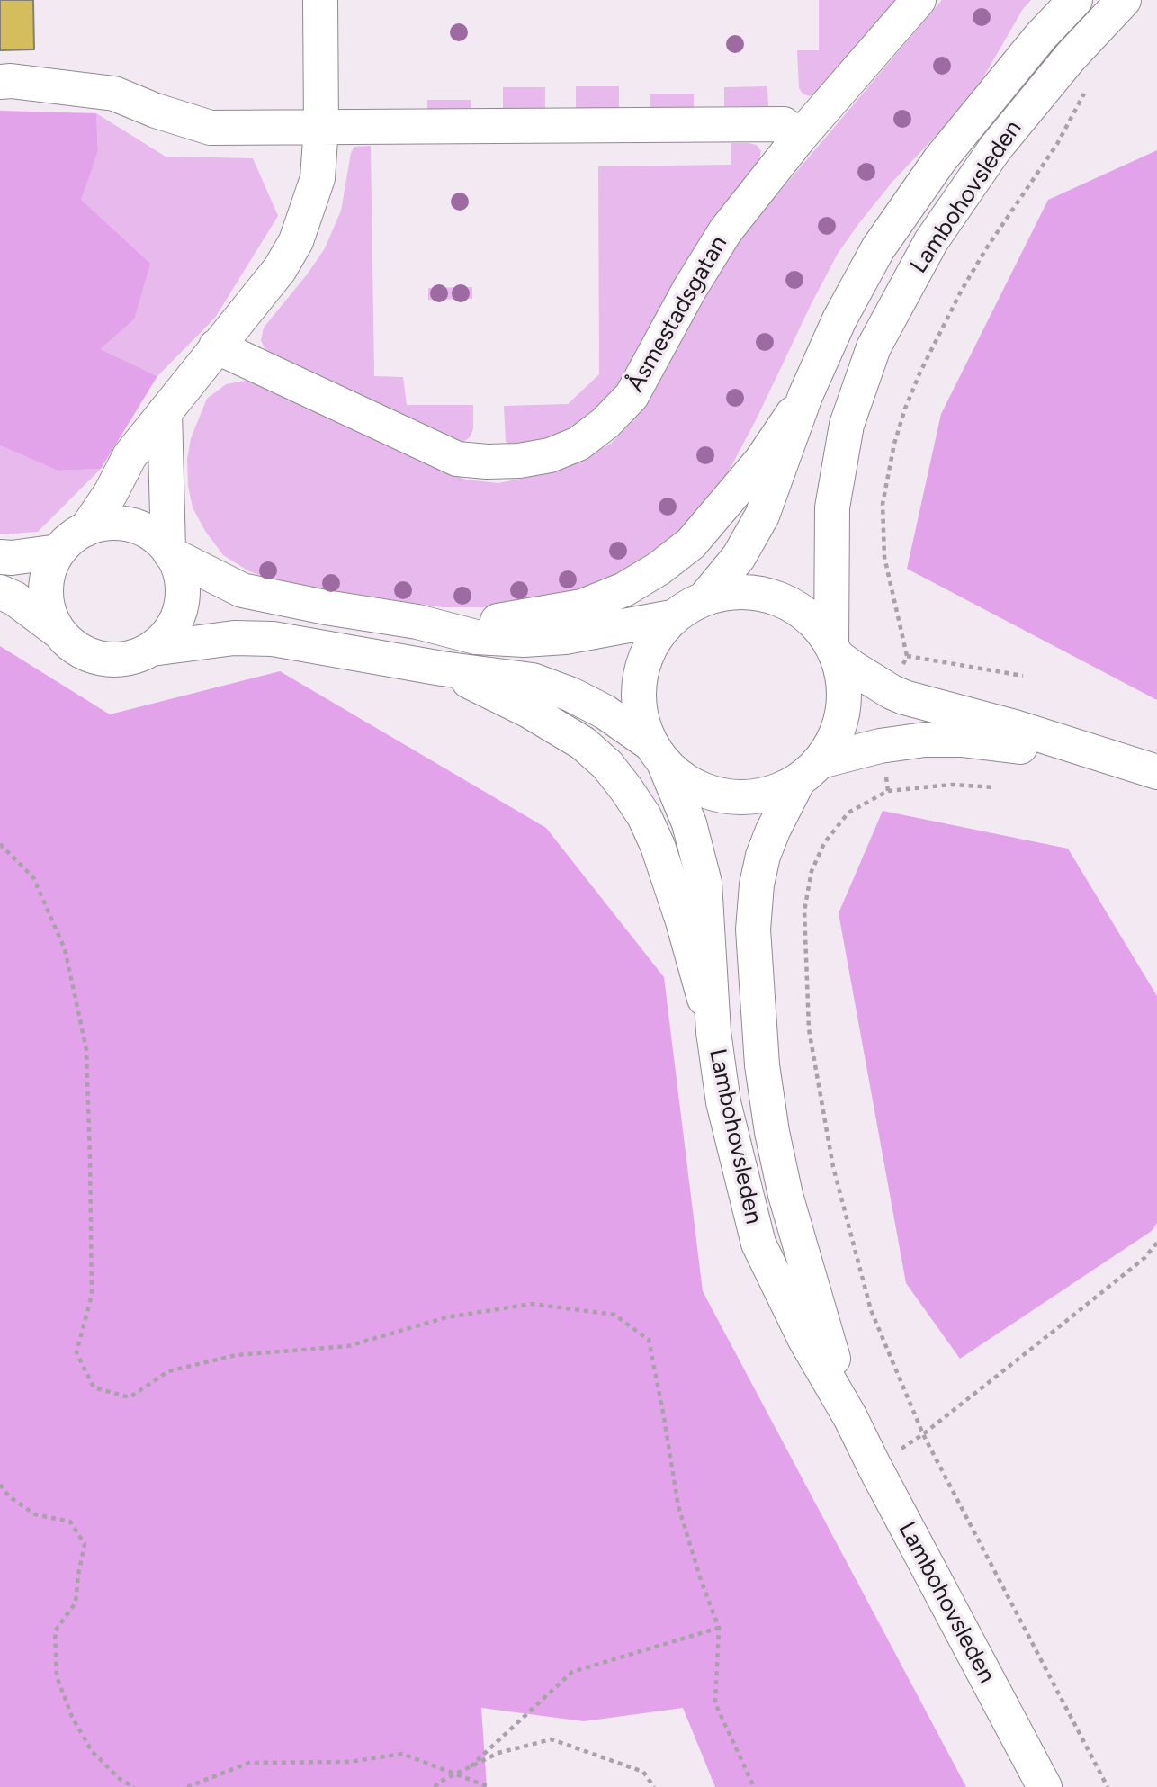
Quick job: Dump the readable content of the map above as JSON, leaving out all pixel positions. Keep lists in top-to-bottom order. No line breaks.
{"streets":{"street":["Lambohovsleden","Åsmestadsgatan"]}}
